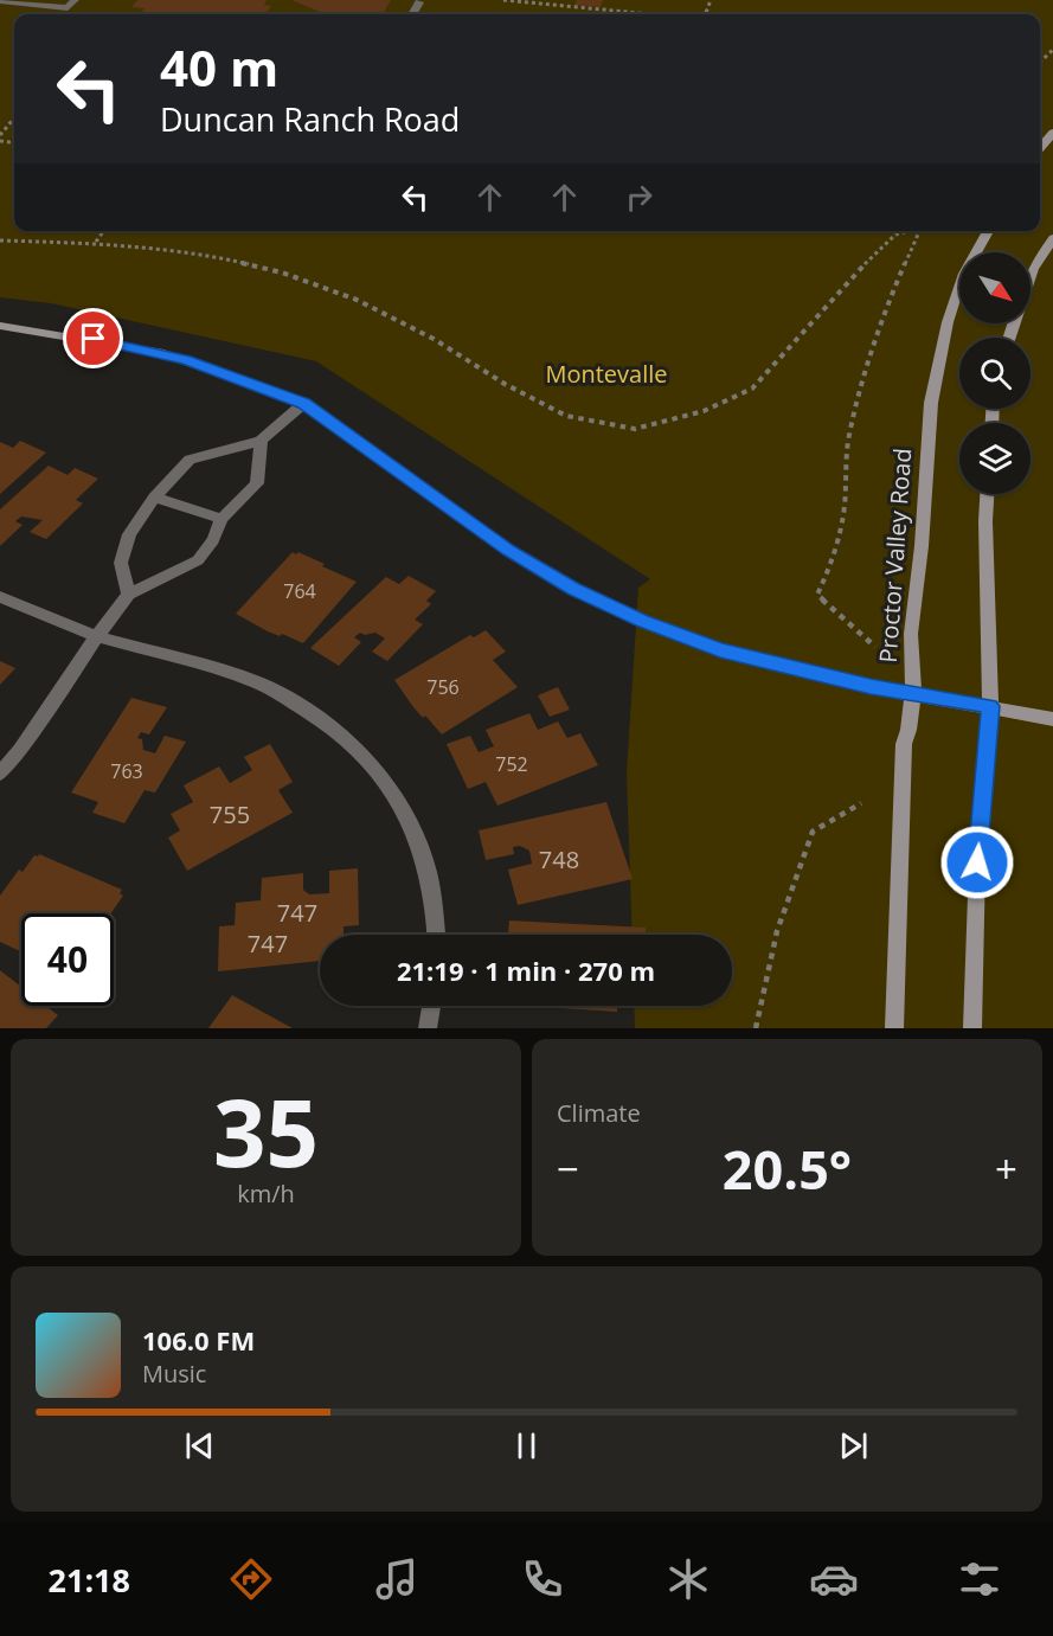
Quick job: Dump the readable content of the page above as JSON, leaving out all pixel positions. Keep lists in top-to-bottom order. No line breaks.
{"streets":{"street":["Proctor Valley Road"]},"parks":["Montevalle"],"house_numbers":["764","756","752","763","755","748","747","747"],"north":"bottom right","page":{"turn":["40 m","Duncan Ranch Road"],"limit":"40","trip":"21:19 · 1 min · 270 m","tile":[["35","km/h"],"Climate"],"heat":["−","20.5°","+"],"song":["106.0 FM","Music"],"tabs":"21:18"}}
